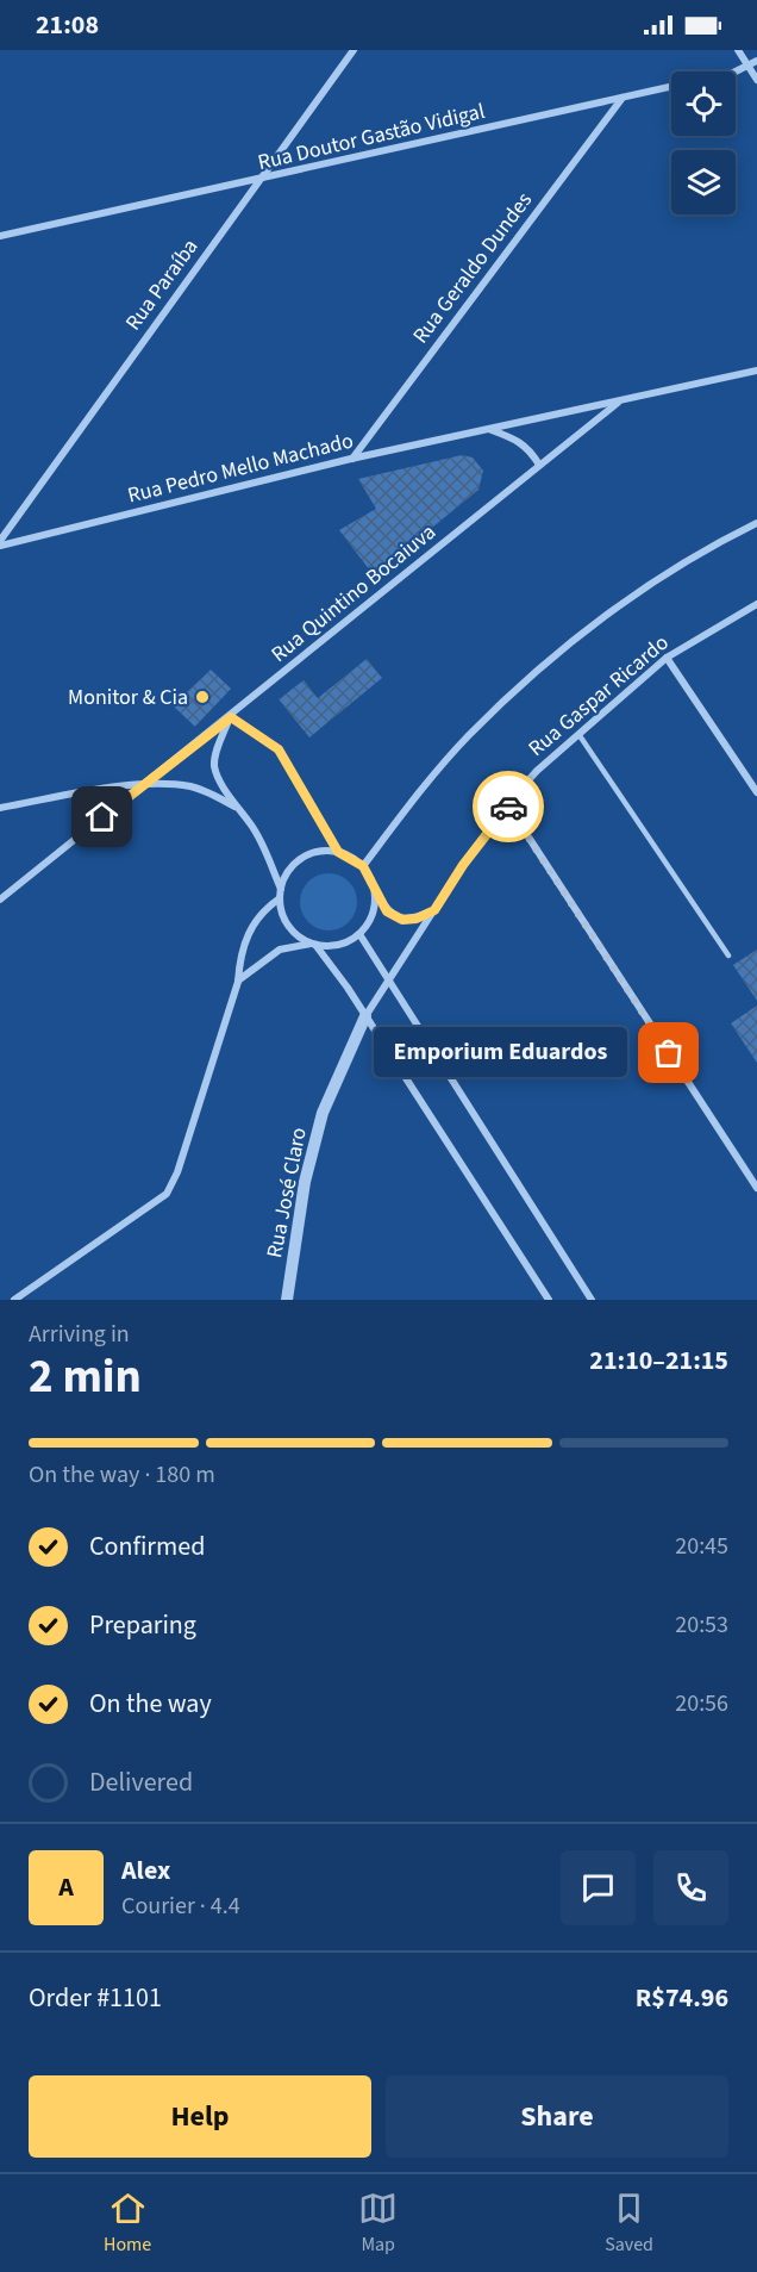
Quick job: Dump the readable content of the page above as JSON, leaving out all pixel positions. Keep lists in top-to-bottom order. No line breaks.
{"streets":{"street":["Rua Doutor Gastão Vidigal","Rua Geraldo Dundes","Rua Paraíba","Rua Pedro Mello Machado","Rua Quintino Bocaiuva","Rua Gaspar Ricardo","Rua José Claro"]},"crossings":[["Rua Doutor Gastão Vidigal","Rua Geraldo Dundes"],["Rua Doutor Gastão Vidigal","Rua Paraíba"],["Rua Geraldo Dundes","Rua Pedro Mello Machado"],["Rua Paraíba","Rua Pedro Mello Machado"],["Rua Pedro Mello Machado","Rua Quintino Bocaiuva"],["Rua Gaspar Ricardo","Rua José Claro"]],"places":["Monitor & Cia","Emporium Eduardos"],"page":{"status":"21:08","bubble":"Emporium Eduardos","heading":["2 min","Arriving in","21:10–21:15"],"panel":["Alex","Courier · 4.4","Order #1101","R$74.96"],"bar":"On the way · 180 m","list":[["Confirmed","20:45"],["Preparing","20:53"],["On the way","20:56"],"Delivered"],"round":"A","buttons":["Help","Share"],"tabs":["Home","Map","Saved"]}}
